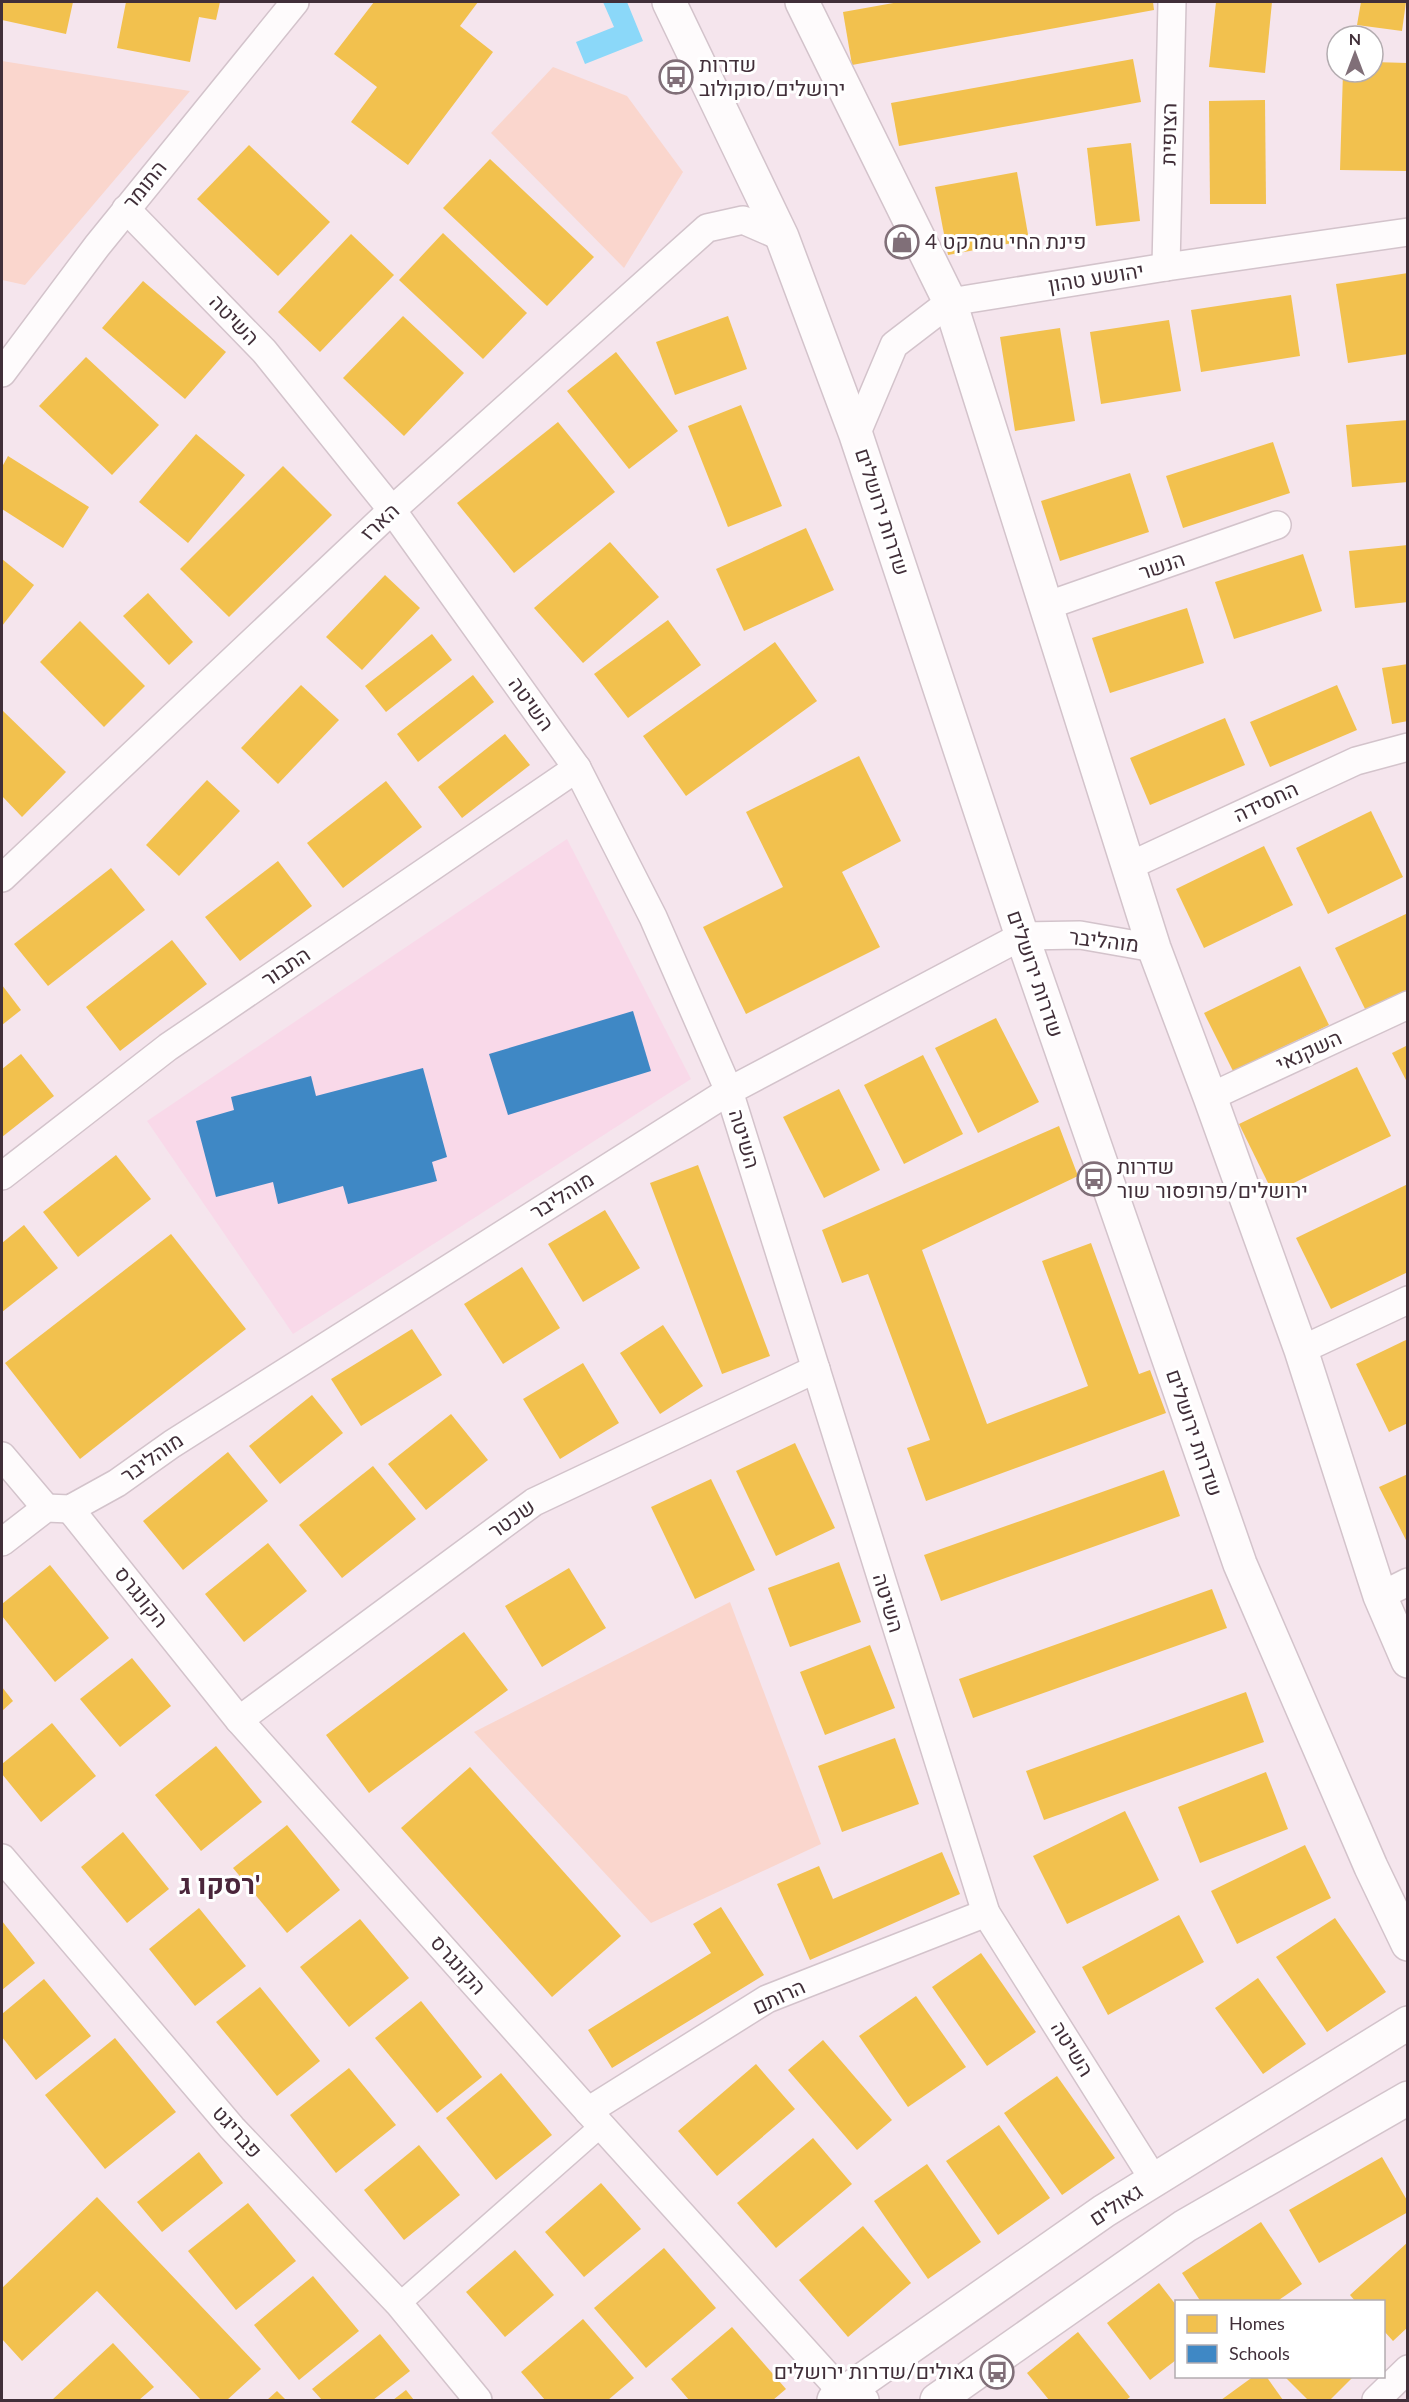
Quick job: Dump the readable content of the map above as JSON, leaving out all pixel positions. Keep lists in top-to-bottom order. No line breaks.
{"streets":{"main road":["שדרות ירושלים","גאולים"],"street":["הצופית","התומר","יהושע טהון","השיטה","הארז","הנשר","החסידה","מוהליבר","התבור","השקנאי","שכטר","הקונגרס","הרותם","פבריגט"]},"crossings":[["הצופית","יהושע טהון"],["התומר","השיטה"],["יהושע טהון","שדרות ירושלים"],["השיטה","הארז"],["השיטה","מוהליבר"],["השיטה","התבור"],["השיטה","שכטר"],["השיטה","הרותם"],["השיטה","גאולים"],["שדרות ירושלים","הארז"],["שדרות ירושלים","מוהליבר"],["מוהליבר","הקונגרס"],["שכטר","הקונגרס"],["הקונגרס","הרותם"],["הקונגרס","גאולים"]],"districts":["רסקו ג'"],"places":{"bus stop":["שדרות ירושלים/סוקולוב","שדרות ירושלים/פרופסור שור","גאולים/שדרות ירושלים"],"shop":["מרקט 4u פינת החי"]},"legend":["Homes","Schools"],"north":"top"}
